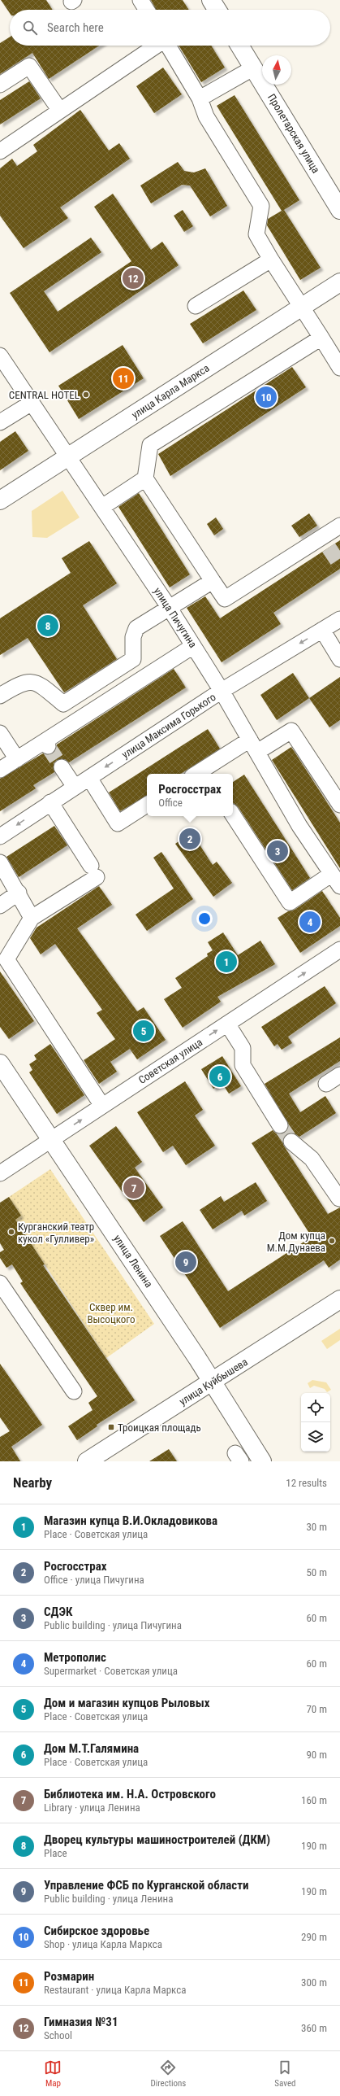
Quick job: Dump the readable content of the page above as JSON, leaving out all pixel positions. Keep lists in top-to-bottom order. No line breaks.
{"streets":{"main road":["Пролетарская улица","улица Карла Маркса","улица Ленина","улица Куйбышева"],"street":["улица Пичугина","улица Максима Горького","Советская улица"]},"crossings":[["улица Карла Маркса","улица Пичугина"],["улица Пичугина","улица Максима Горького"],["Советская улица","улица Ленина"],["улица Ленина","улица Куйбышева"]],"one_way":["Советская улица"],"parks":["Сквер им. Высоцкого"],"places":{"other":["СENTRAL HOTEL","Курганский театр кукол «Гулливер»","Дом купца М.М.Дунаева"],"transit":["Троицкая площадь"]},"north":"top","page":{"search":"Search here","pins":["12","11","10","8","2","3","4","1","5","6","7","9"],"popup":["Росгосстрах","Office"],"heading":["Nearby","12 results"],"list":[{"mark":"1","name":"Магазин купца В.И.Окладовикова","note":"Place · Советская улица","value":"30 m"},{"mark":"2","name":"Росгосстрах","note":"Office · улица Пичугина","value":"50 m"},{"mark":"3","name":"СДЭК","note":"Public building · улица Пичугина","value":"60 m"},{"mark":"4","name":"Метрополис","note":"Supermarket · Советская улица","value":"60 m"},{"mark":"5","name":"Дом и магазин купцов Рыловых","note":"Place · Советская улица","value":"70 m"},{"mark":"6","name":"Дом М.Т.Галямина","note":"Place · Советская улица","value":"90 m"},{"mark":"7","name":"Библиотека им. Н.А. Островского","note":"Library · улица Ленина","value":"160 m"},{"mark":"8","name":"Дворец культуры машиностроителей (ДКМ)","note":"Place","value":"190 m"},{"mark":"9","name":"Управление ФСБ по Курганской области","note":"Public building · улица Ленина","value":"190 m"},{"mark":"10","name":"Сибирское здоровье","note":"Shop · улица Карла Маркса","value":"290 m"},{"mark":"11","name":"Розмарин","note":"Restaurant · улица Карла Маркса","value":"300 m"},{"mark":"12","name":"Гимназия №31","note":"School","value":"360 m"}],"nav":["Map","Directions","Saved"]}}
